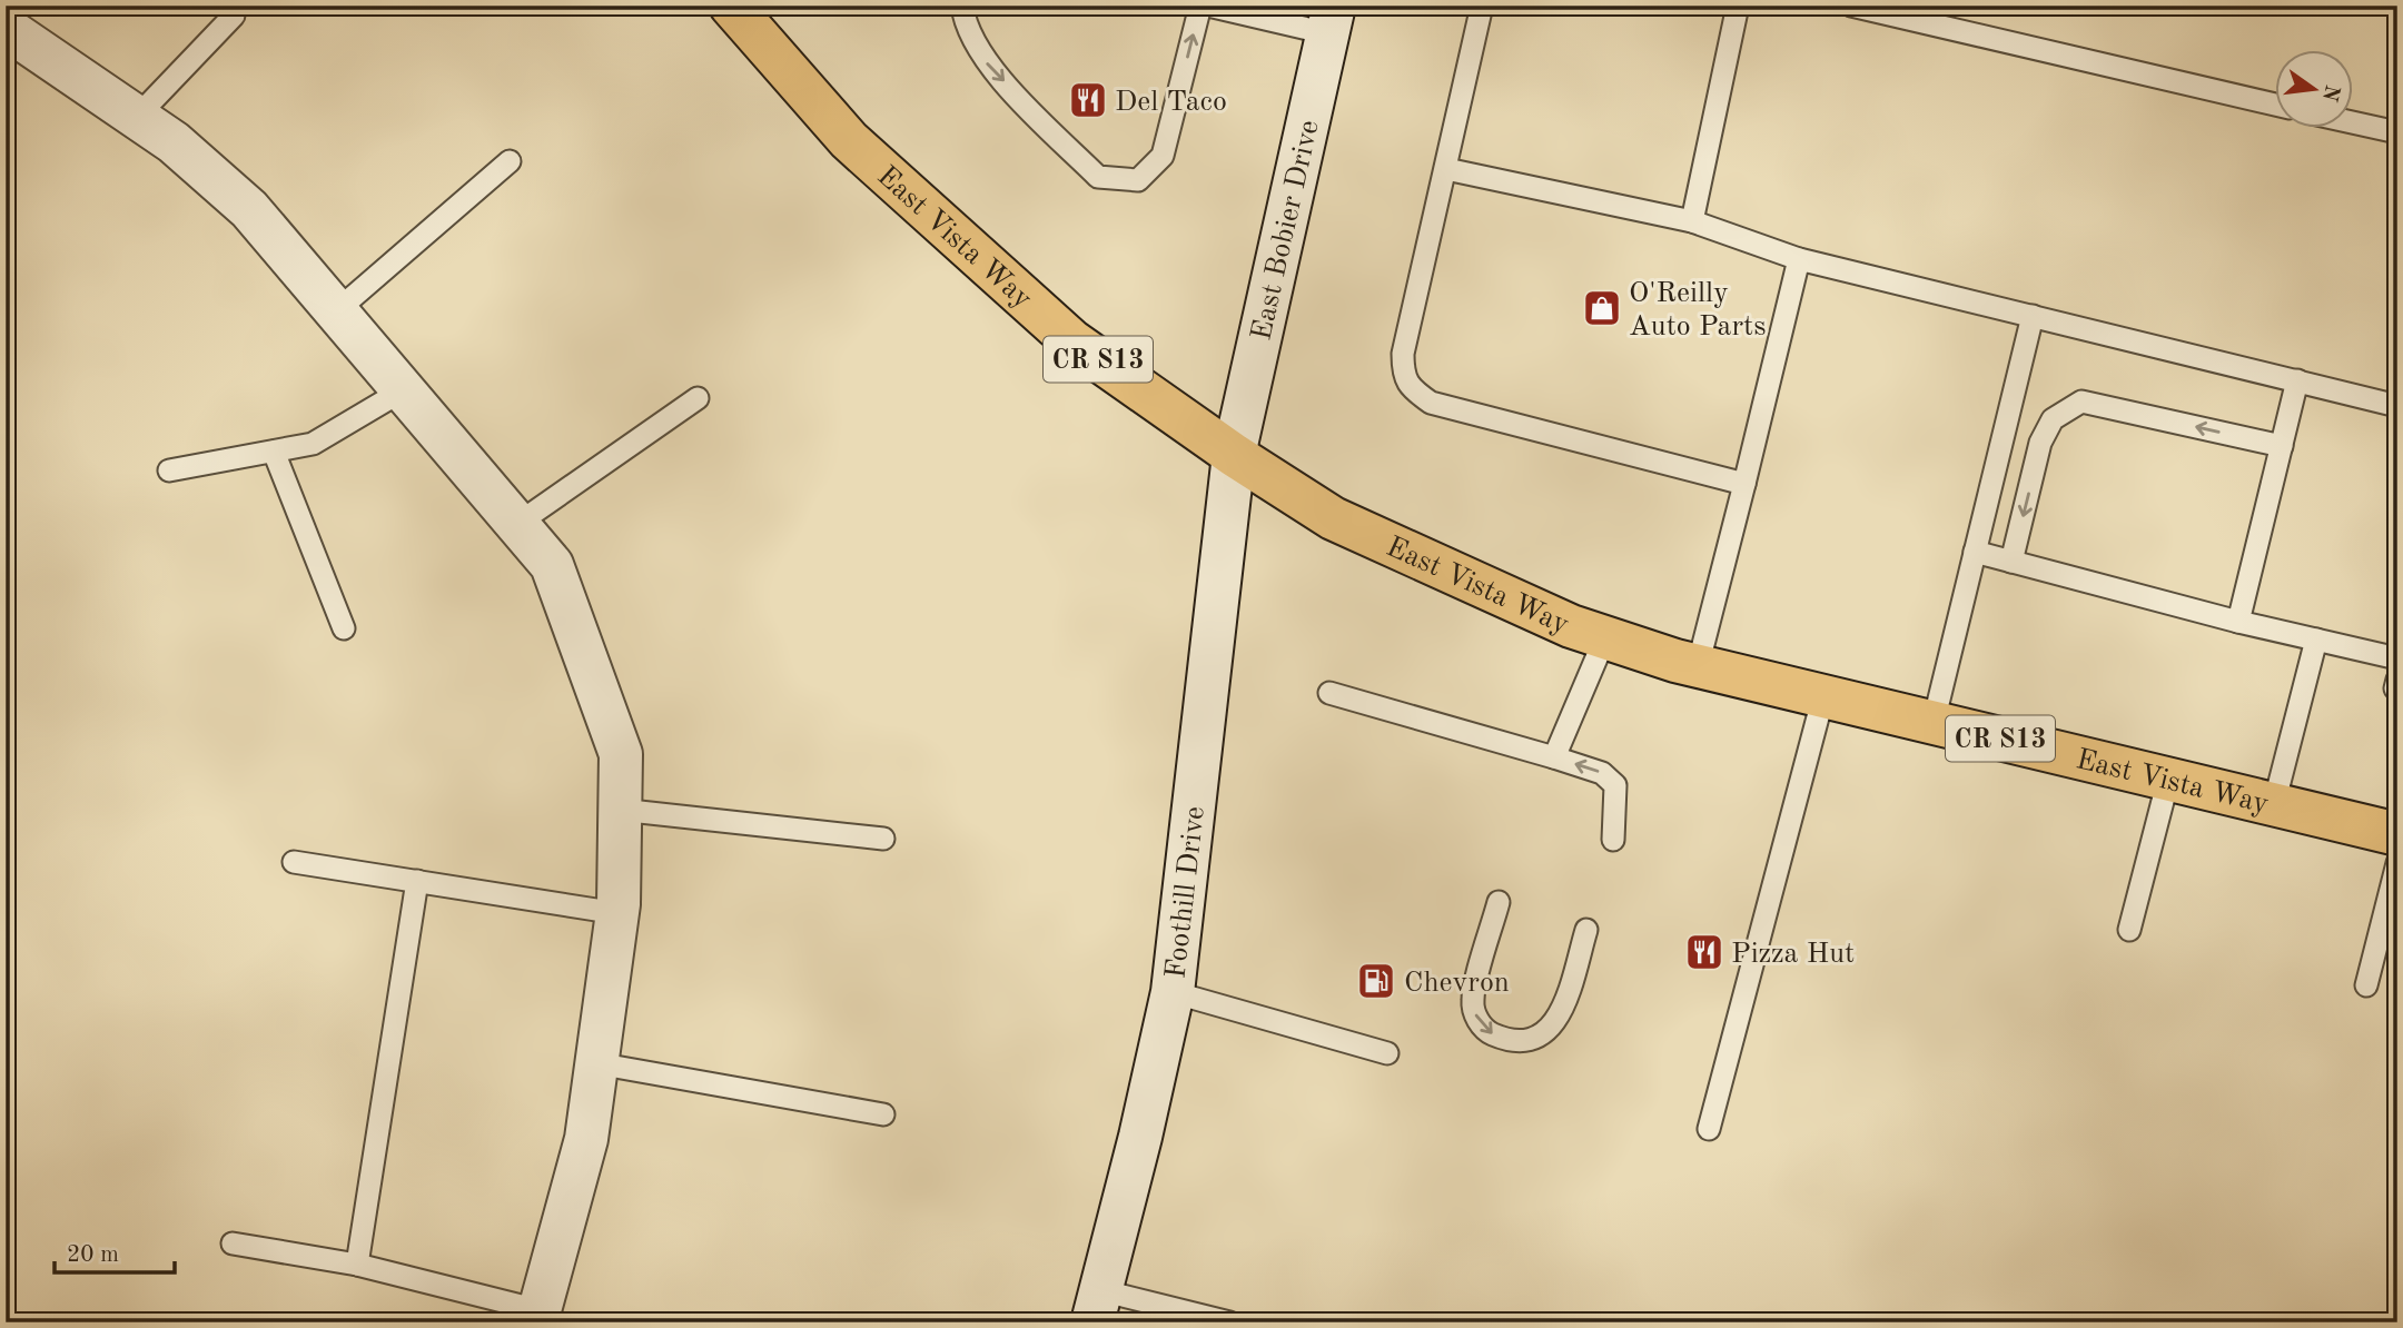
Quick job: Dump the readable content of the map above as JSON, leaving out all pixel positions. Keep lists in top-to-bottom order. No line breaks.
{"streets":{"main road":["East Vista Way","CR S13"],"street":["East Bobier Drive","Foothill Drive"]},"crossings":[["East Bobier Drive","East Vista Way"],["East Bobier Drive","Foothill Drive"],["East Vista Way","Foothill Drive"]],"places":{"restaurant":["Del Taco","Pizza Hut"],"shop":["O'Reilly Auto Parts"],"fuel station":["Chevron"]},"scale_bar":"20 m","north":"right"}
